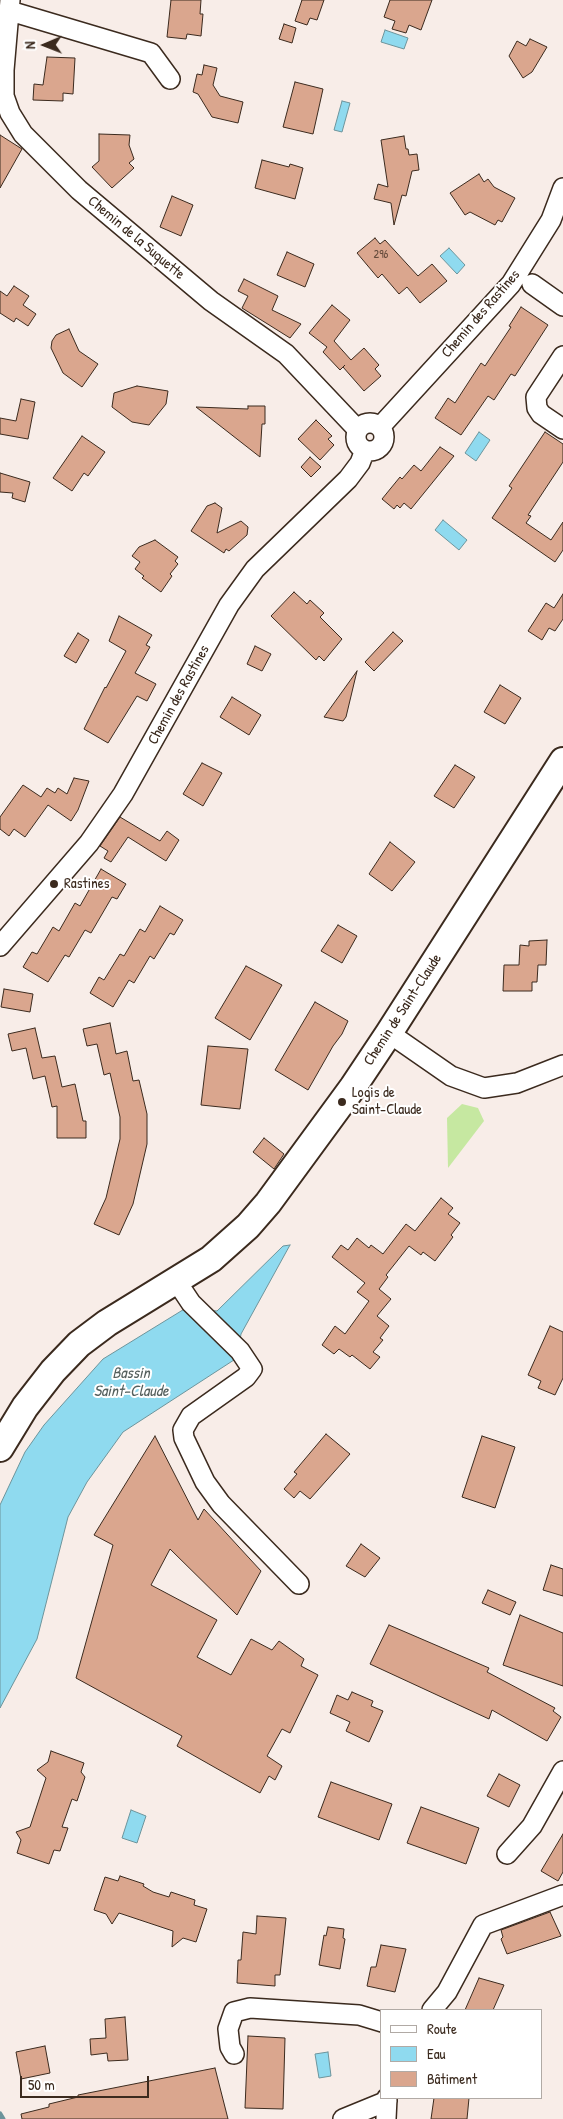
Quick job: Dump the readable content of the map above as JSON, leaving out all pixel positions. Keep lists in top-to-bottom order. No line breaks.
{"streets":{"street":["Chemin de la Suquette","Chemin des Rastines","Chemin de Saint-Claude"]},"crossings":[["Chemin de la Suquette","Chemin des Rastines"]],"water":["Bassin Saint-Claude"],"places":["Rastines","Logis de Saint-Claude"],"house_numbers":["296"],"legend":["Route","Eau","Bâtiment"],"scale_bar":"50 m","north":"left"}
